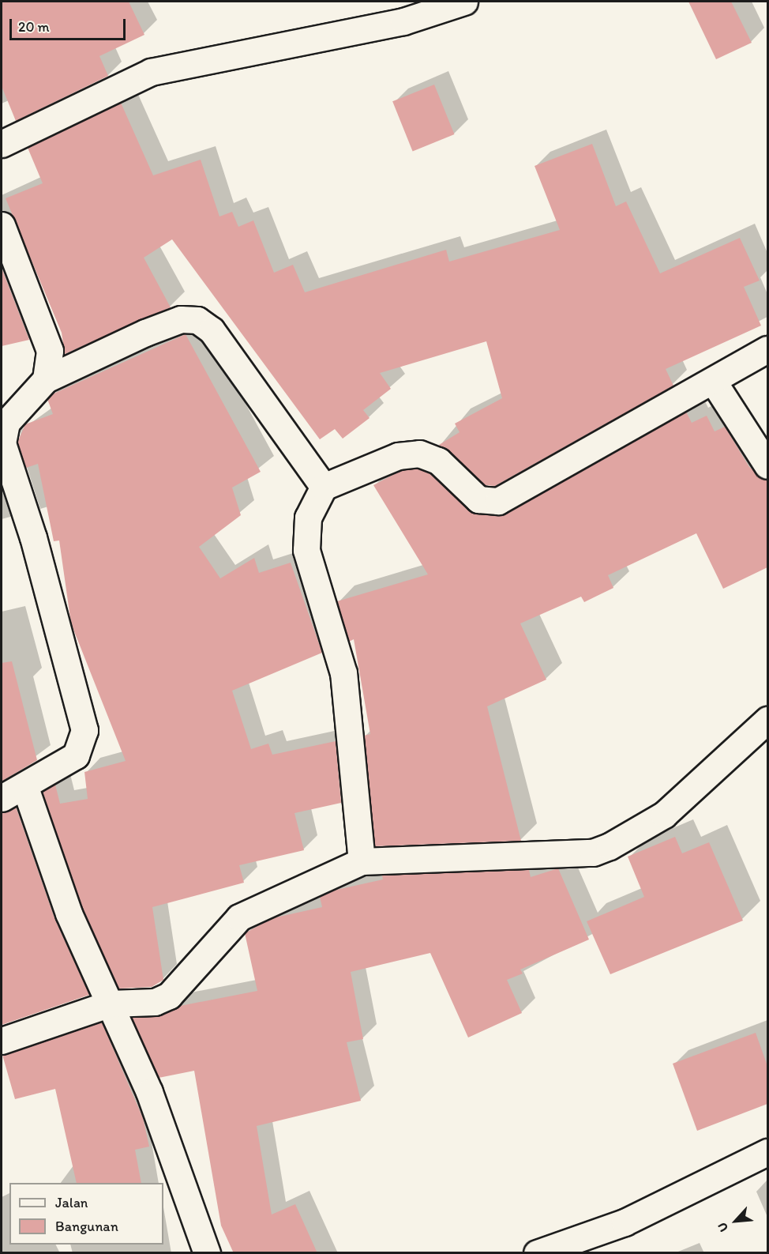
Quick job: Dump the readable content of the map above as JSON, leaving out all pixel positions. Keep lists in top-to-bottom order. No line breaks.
{"legend":["Jalan","Bangunan"],"scale_bar":"20 m","north":"bottom left"}
